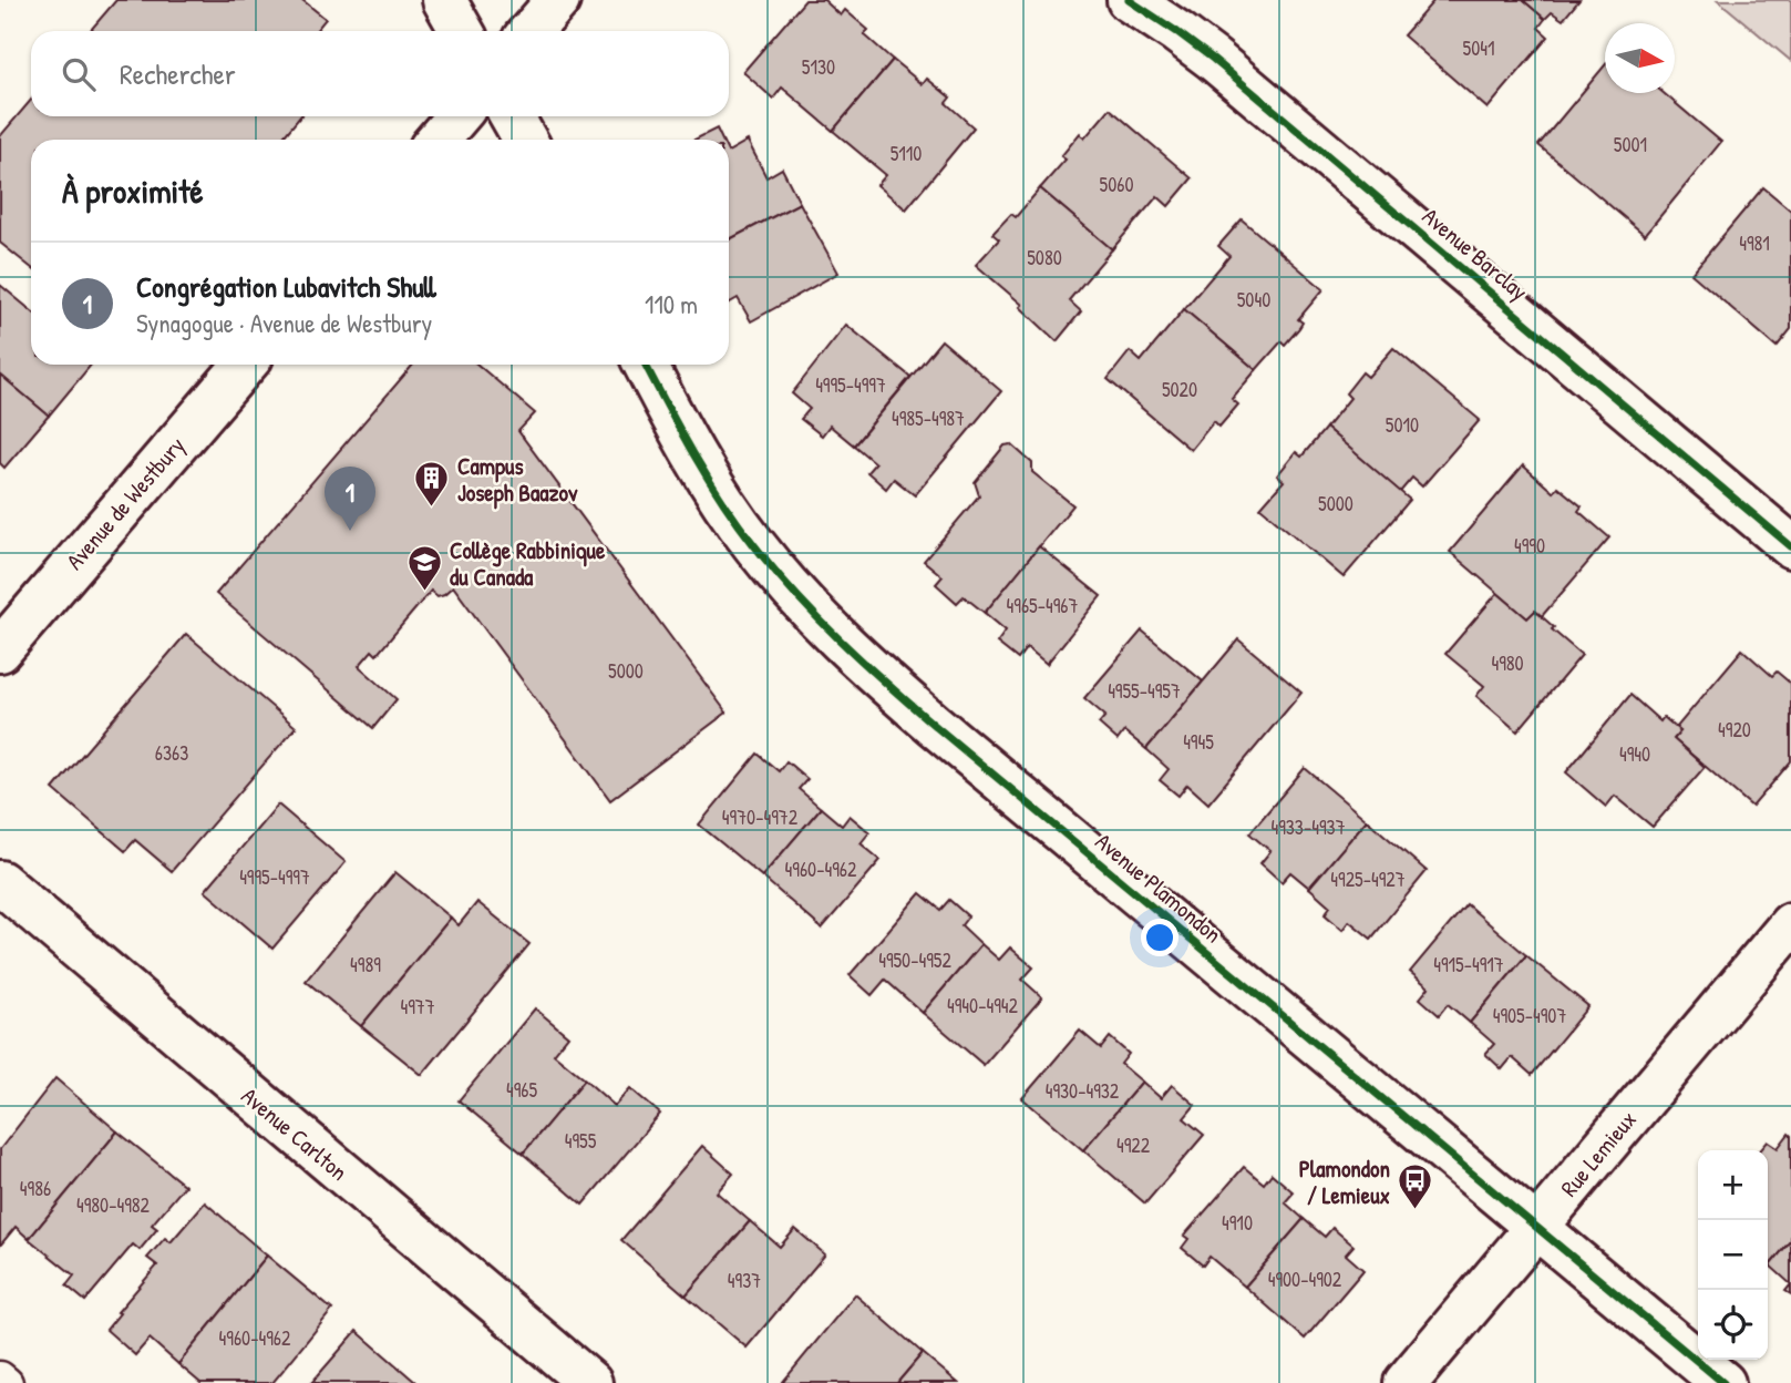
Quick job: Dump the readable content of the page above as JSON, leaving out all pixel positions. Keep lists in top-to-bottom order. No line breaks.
{"streets":{"street":["Avenue Barclay","Avenue de Westbury","Avenue Plamondon","Avenue Carlton","Rue Lemieux"]},"crossings":[["Avenue Plamondon","Rue Lemieux"]],"places":{"building":["Campus Joseph Baazov"],"school or university":["Collège Rabbinique du Canada"],"bus stop":["Plamondon / Lemieux"]},"house_numbers":["5041","5130","5001","5110","5060","4981","5080","5040","4995-4997","5020","4985-4987","5010","5000","4990","4965-4967","4980","5000","4955-4957","4920","4945","6363","4940","4970-4972","4933-4937","4960-4962","4995-4997","4925-4927","4950-4952","4989","4915-4917","4940-4942","4977","4905-4907","4965","4930-4932","4955","4922","4986","4980-4982","4910","4900-4902","4937","4960-4962"],"north":"right","page":{"search":"Rechercher","heading":"À proximité","list":[{"mark":"1","name":"Congrégation Lubavitch Shull","note":"Synagogue · Avenue de Westbury","value":"110 m"}],"pins":"1","map_buttons":["+","−"]}}
